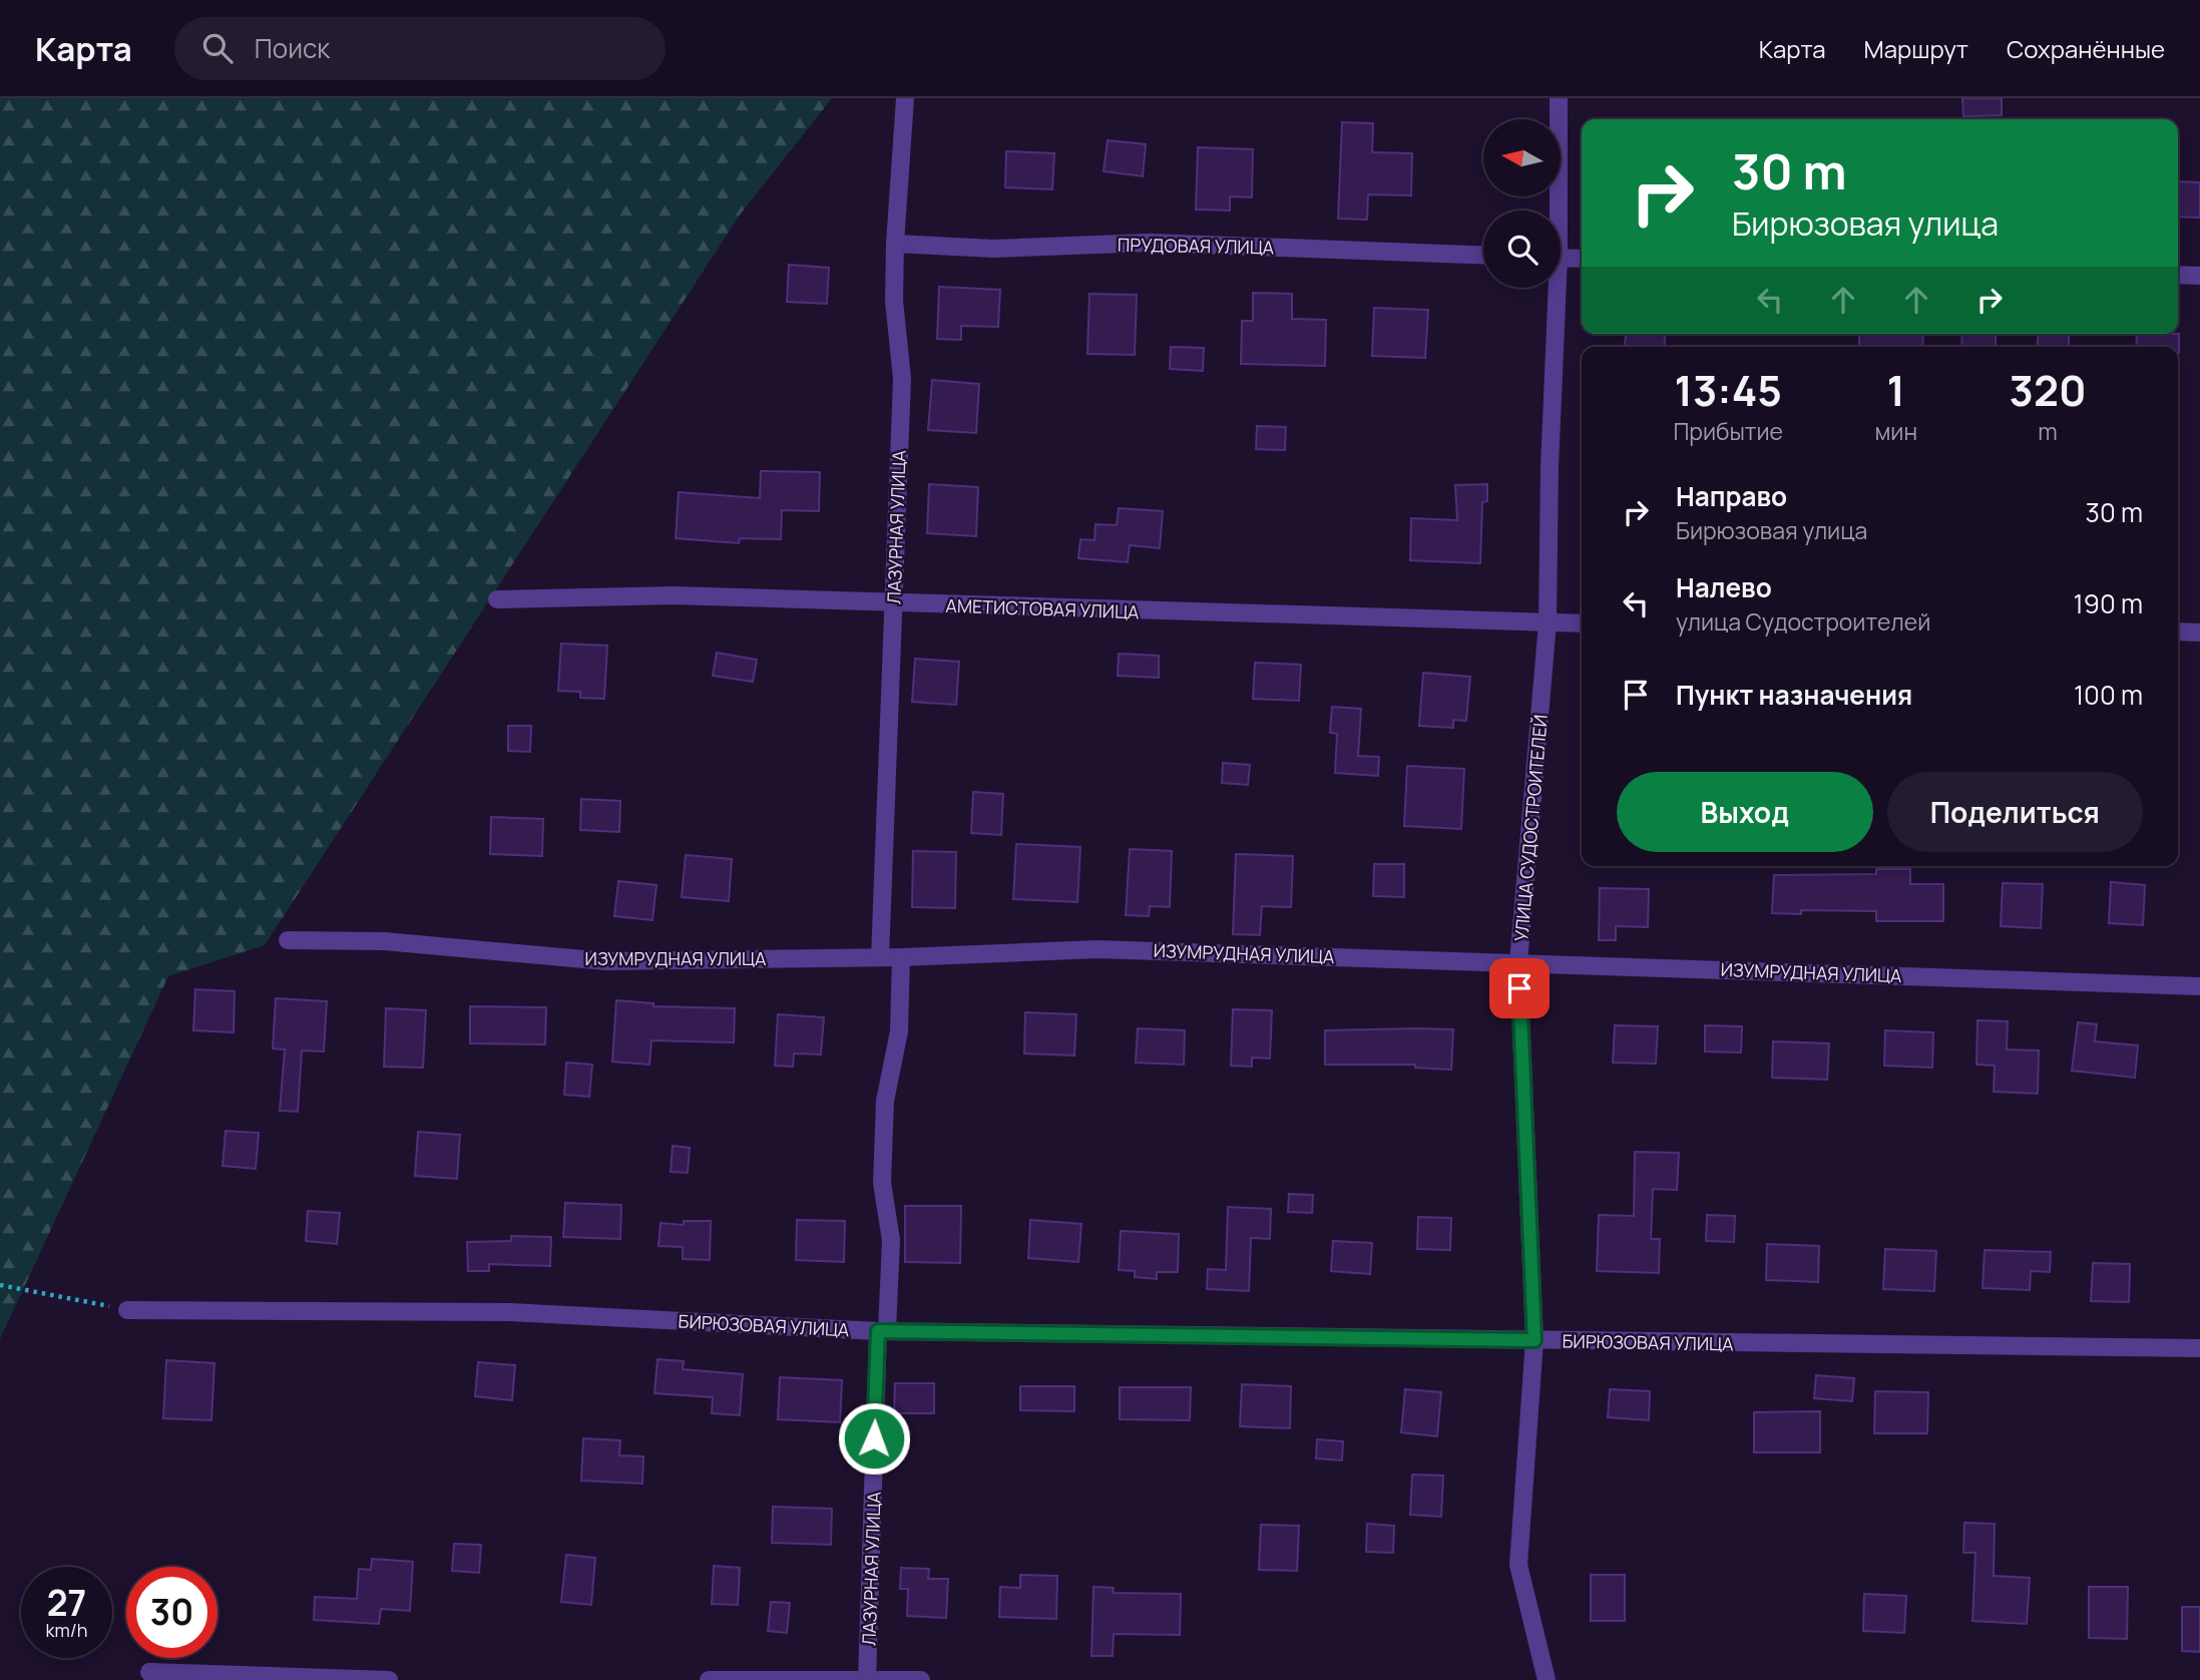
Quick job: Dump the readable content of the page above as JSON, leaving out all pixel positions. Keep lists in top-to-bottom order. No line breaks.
{"streets":{"street":["ПРУДОВАЯ УЛИЦА","ЛАЗУРНАЯ УЛИЦА","АМЕТИСТОВАЯ УЛИЦА","УЛИЦА СУДОСТРОИТЕЛЕЙ","ИЗУМРУДНАЯ УЛИЦА","БИРЮЗОВАЯ УЛИЦА"]},"crossings":[["ПРУДОВАЯ УЛИЦА","ЛАЗУРНАЯ УЛИЦА"],["ЛАЗУРНАЯ УЛИЦА","АМЕТИСТОВАЯ УЛИЦА"],["ЛАЗУРНАЯ УЛИЦА","ИЗУМРУДНАЯ УЛИЦА"],["ЛАЗУРНАЯ УЛИЦА","БИРЮЗОВАЯ УЛИЦА"],["АМЕТИСТОВАЯ УЛИЦА","УЛИЦА СУДОСТРОИТЕЛЕЙ"],["УЛИЦА СУДОСТРОИТЕЛЕЙ","ИЗУМРУДНАЯ УЛИЦА"],["УЛИЦА СУДОСТРОИТЕЛЕЙ","БИРЮЗОВАЯ УЛИЦА"]],"north":"left","page":{"header":"Карта","search":"Поиск","nav":["Карта","Маршрут","Сохранённые"],"turn":["30 m","Бирюзовая улица"],"eta":["13:45","Прибытие","1","мин","320","m"],"list":[{"name":"Направо","note":"Бирюзовая улица","value":"30 m"},{"name":"Налево","note":"улица Судостроителей","value":"190 m"},{"name":"Пункт назначения","value":"100 m"}],"buttons":["Выход","Поделиться"],"speed":"27 km/h","limit":"30"}}
